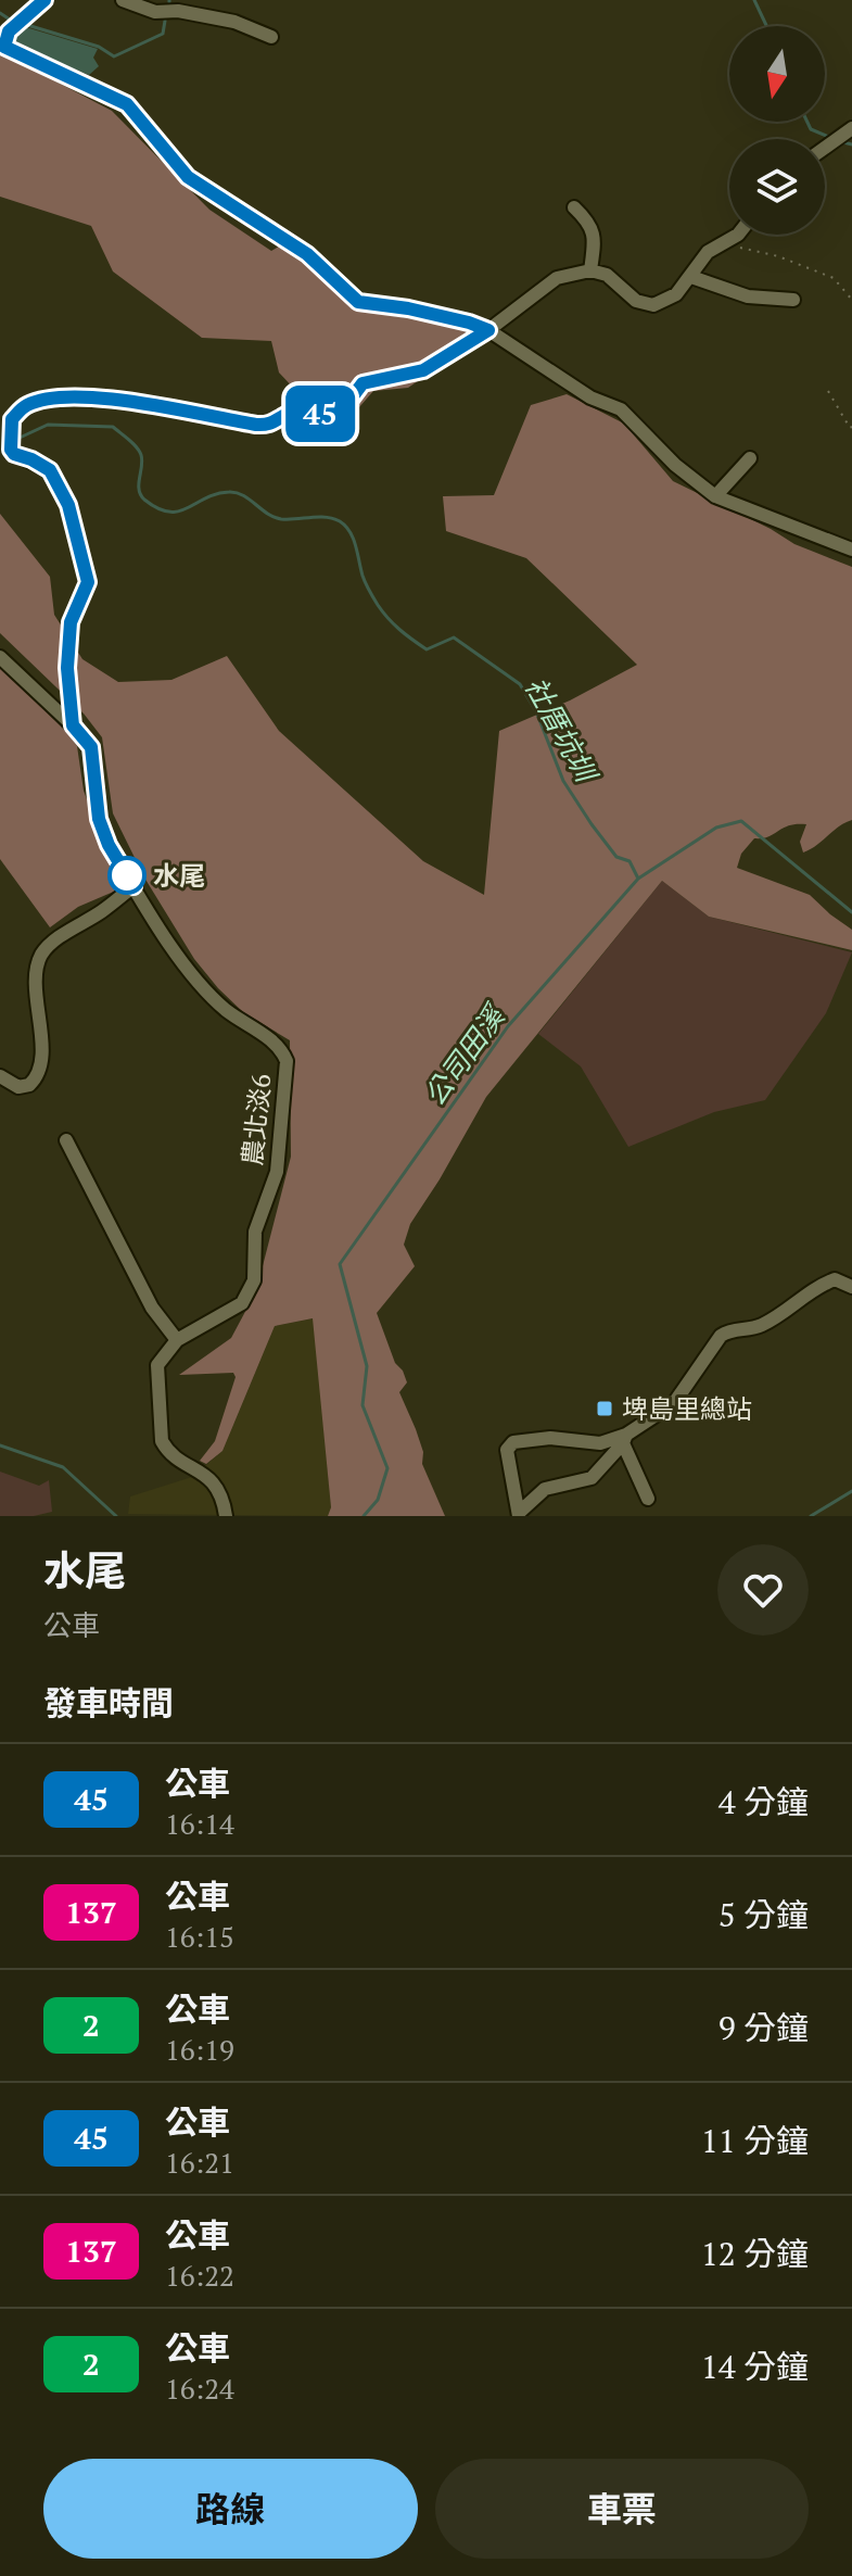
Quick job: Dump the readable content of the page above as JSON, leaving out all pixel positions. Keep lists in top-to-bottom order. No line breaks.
{"streets":{"street":["農北淡6"]},"water":["社厝坑圳","公司田溪"],"places":{"other":["水尾"],"transit":["埤島里總站"]},"lines":["bus line 45"],"north":"bottom","page":{"on_map":"45","heading":[["水尾","公車"],"發車時間"],"list":[{"mark":"45","name":"公車","note":"16:14","value":"4 分鐘"},{"mark":"137","name":"公車","note":"16:15","value":"5 分鐘"},{"mark":"2","name":"公車","note":"16:19","value":"9 分鐘"},{"mark":"45","name":"公車","note":"16:21","value":"11 分鐘"},{"mark":"137","name":"公車","note":"16:22","value":"12 分鐘"},{"mark":"2","name":"公車","note":"16:24","value":"14 分鐘"}],"buttons":["路線","車票"]}}
